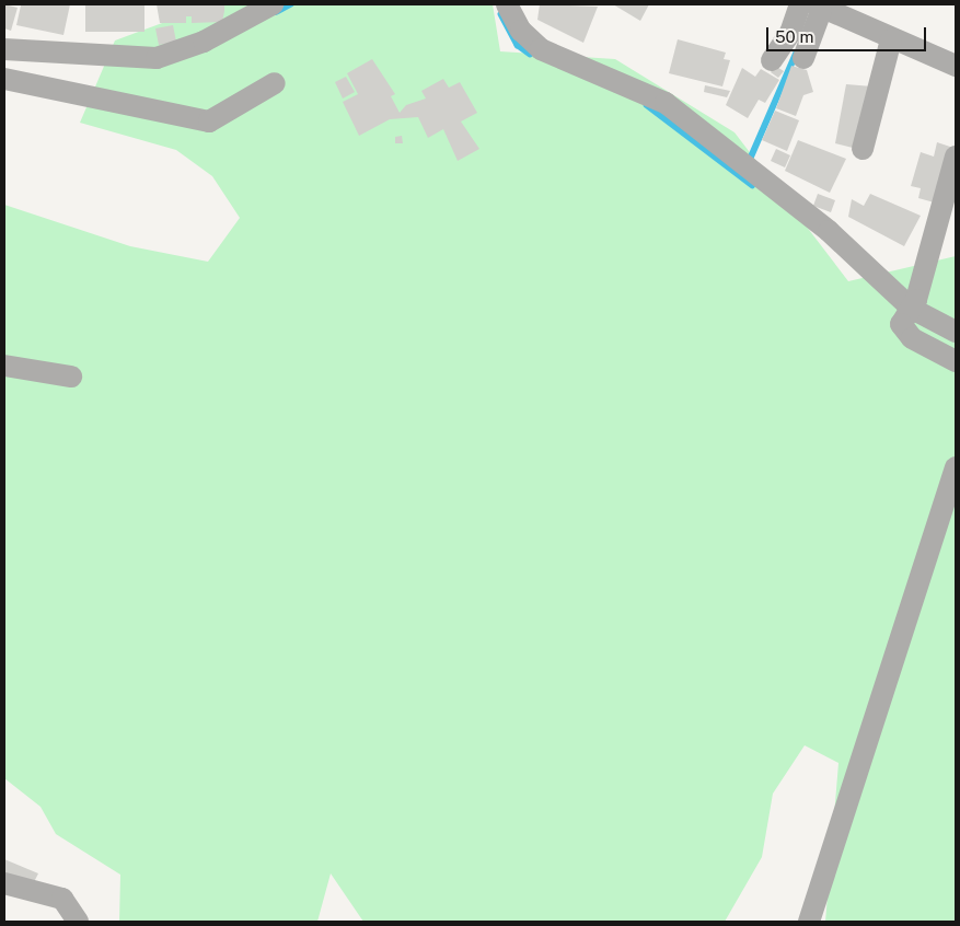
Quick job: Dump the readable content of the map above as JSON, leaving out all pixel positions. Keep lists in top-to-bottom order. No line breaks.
{"scale_bar":"50 m"}
